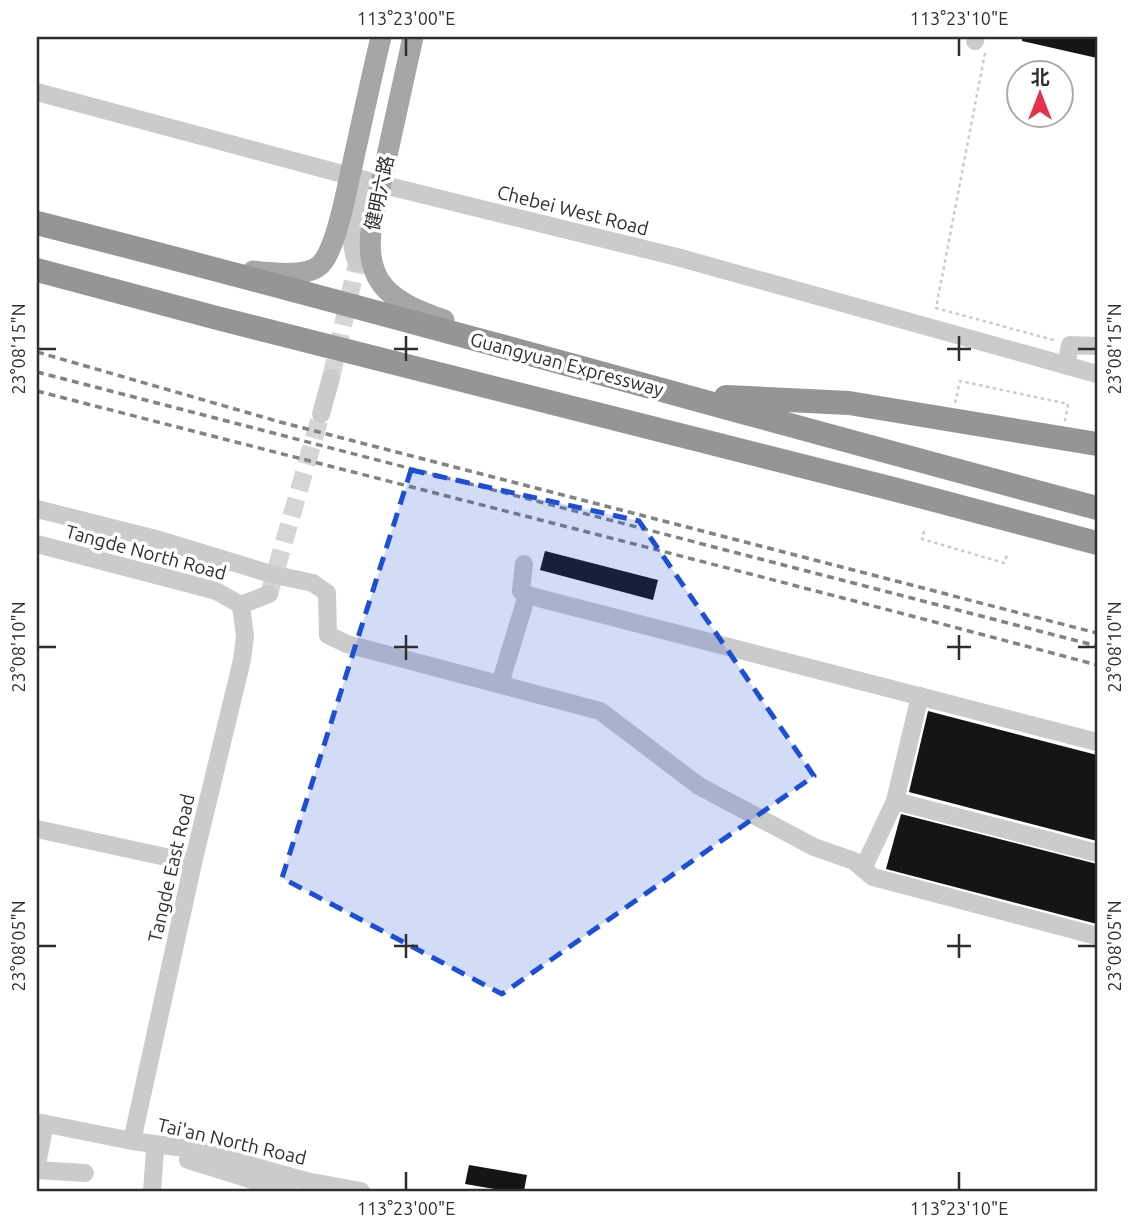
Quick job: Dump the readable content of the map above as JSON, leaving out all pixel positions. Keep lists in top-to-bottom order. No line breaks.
{"streets":{"highway":["Guangyuan Expressway"],"main road":["健明六路"],"street":["Chebei West Road","Tangde North Road","Tangde East Road","Tai'an North Road"]},"crossings":[["健明六路","Chebei West Road"],["健明六路","Guangyuan Expressway"],["Tangde North Road","Tangde East Road"],["Tangde East Road","Tai'an North Road"]],"north":"top","coordinates":["113°23'00\"E","113°23'10\"E","23°08'15\"N","23°08'10\"N","23°08'05\"N"]}
